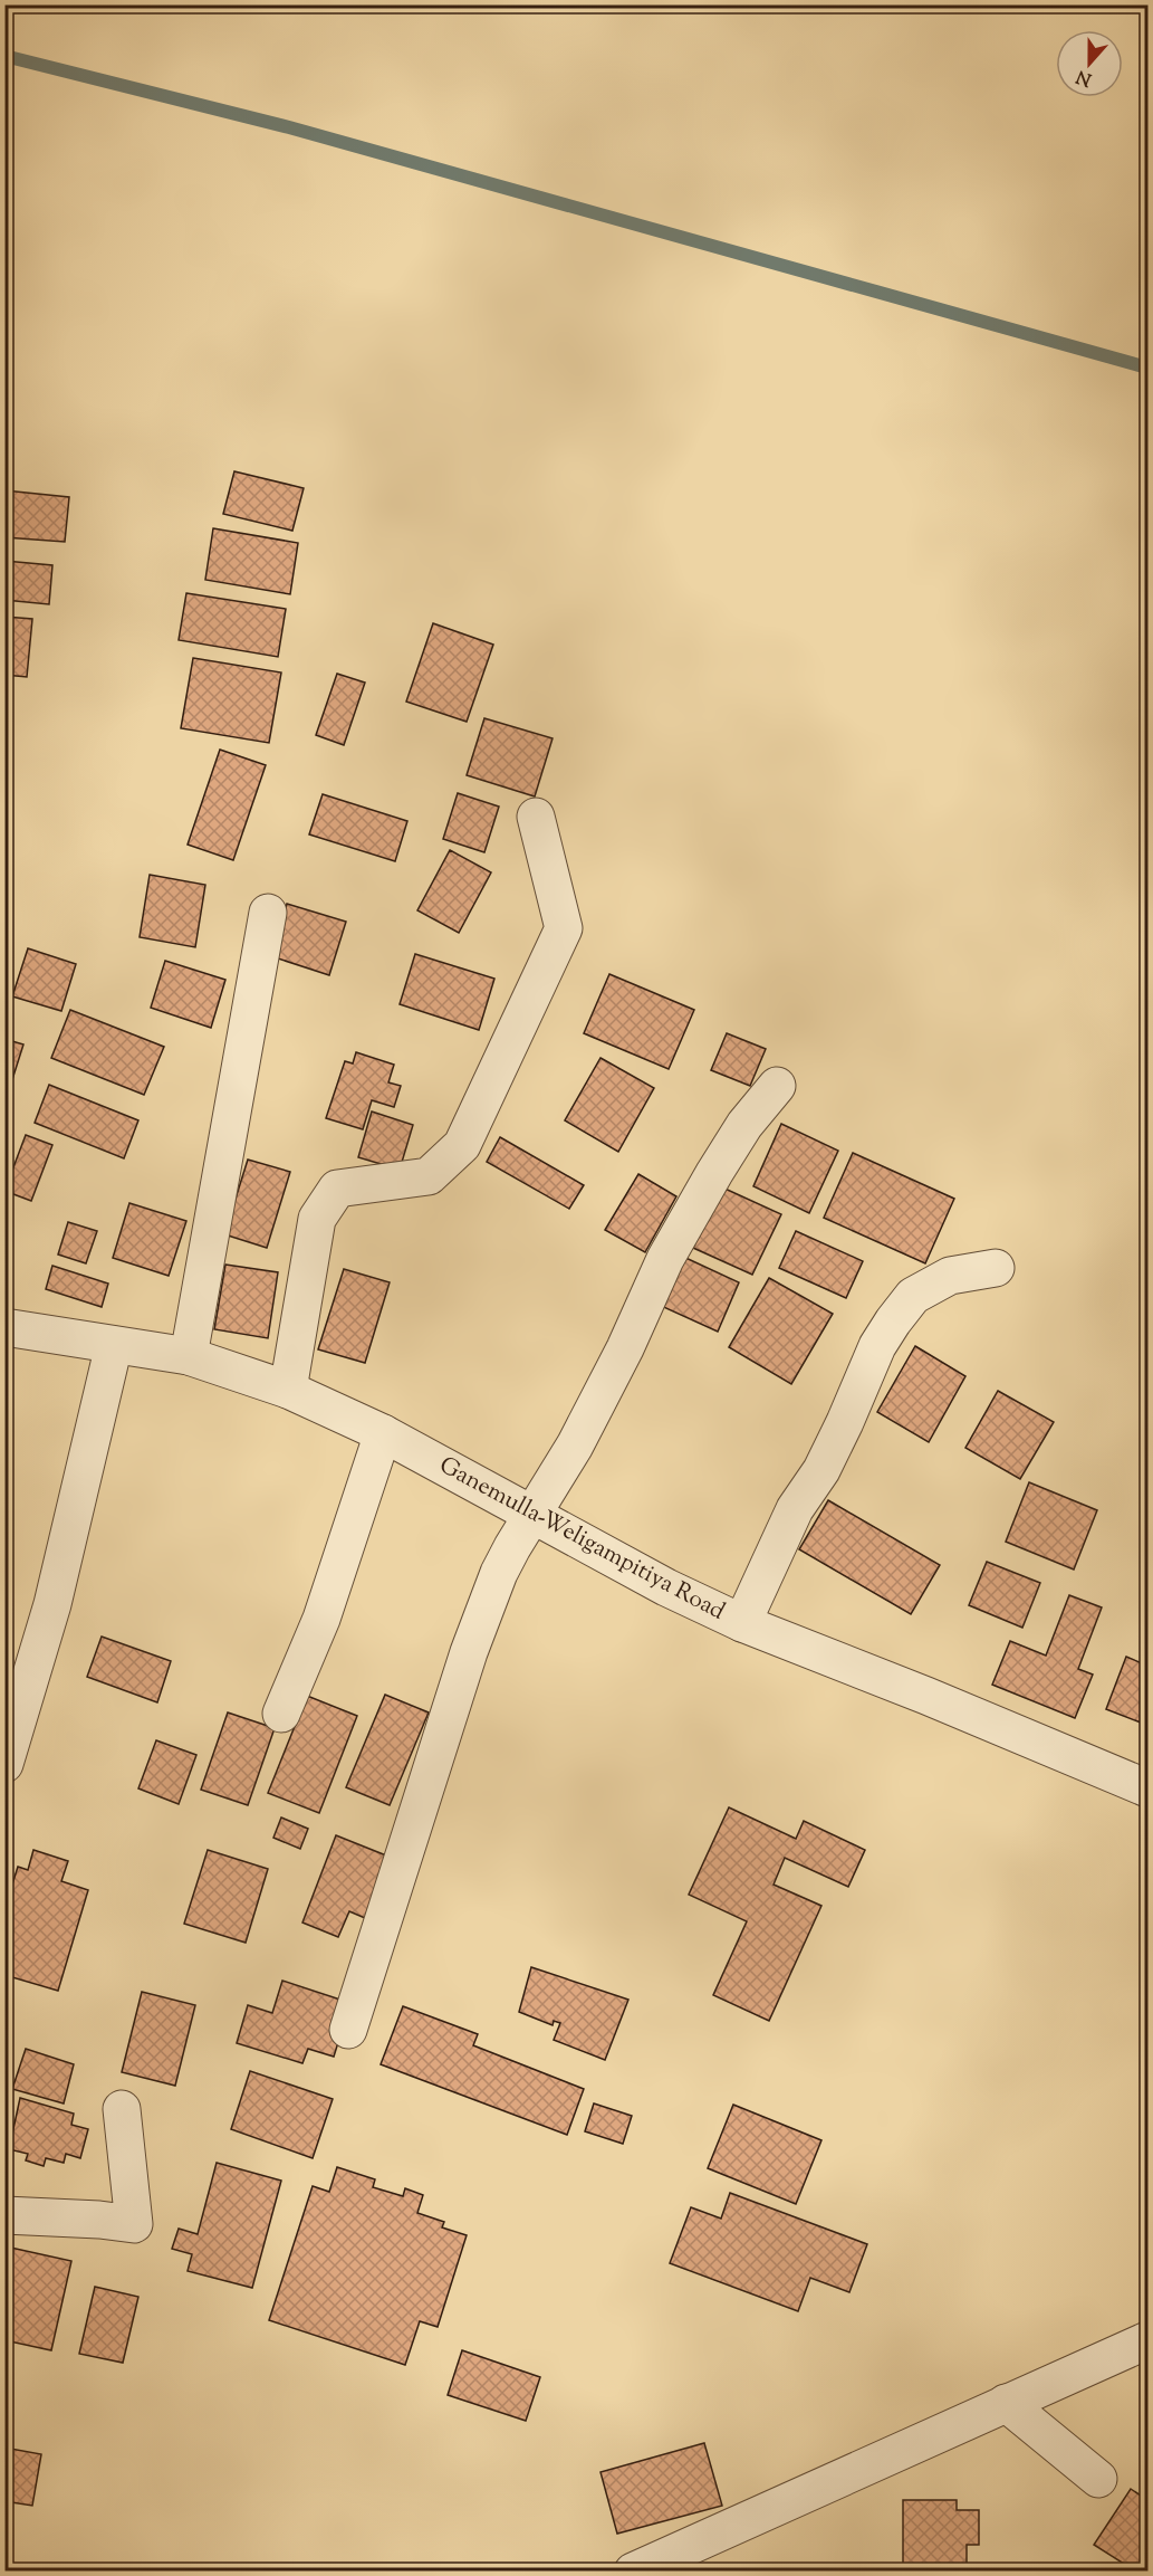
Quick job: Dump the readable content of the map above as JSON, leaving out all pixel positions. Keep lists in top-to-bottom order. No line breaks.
{"streets":{"street":["Ganemulla-Weligampitiya Road"]},"north":"bottom"}
